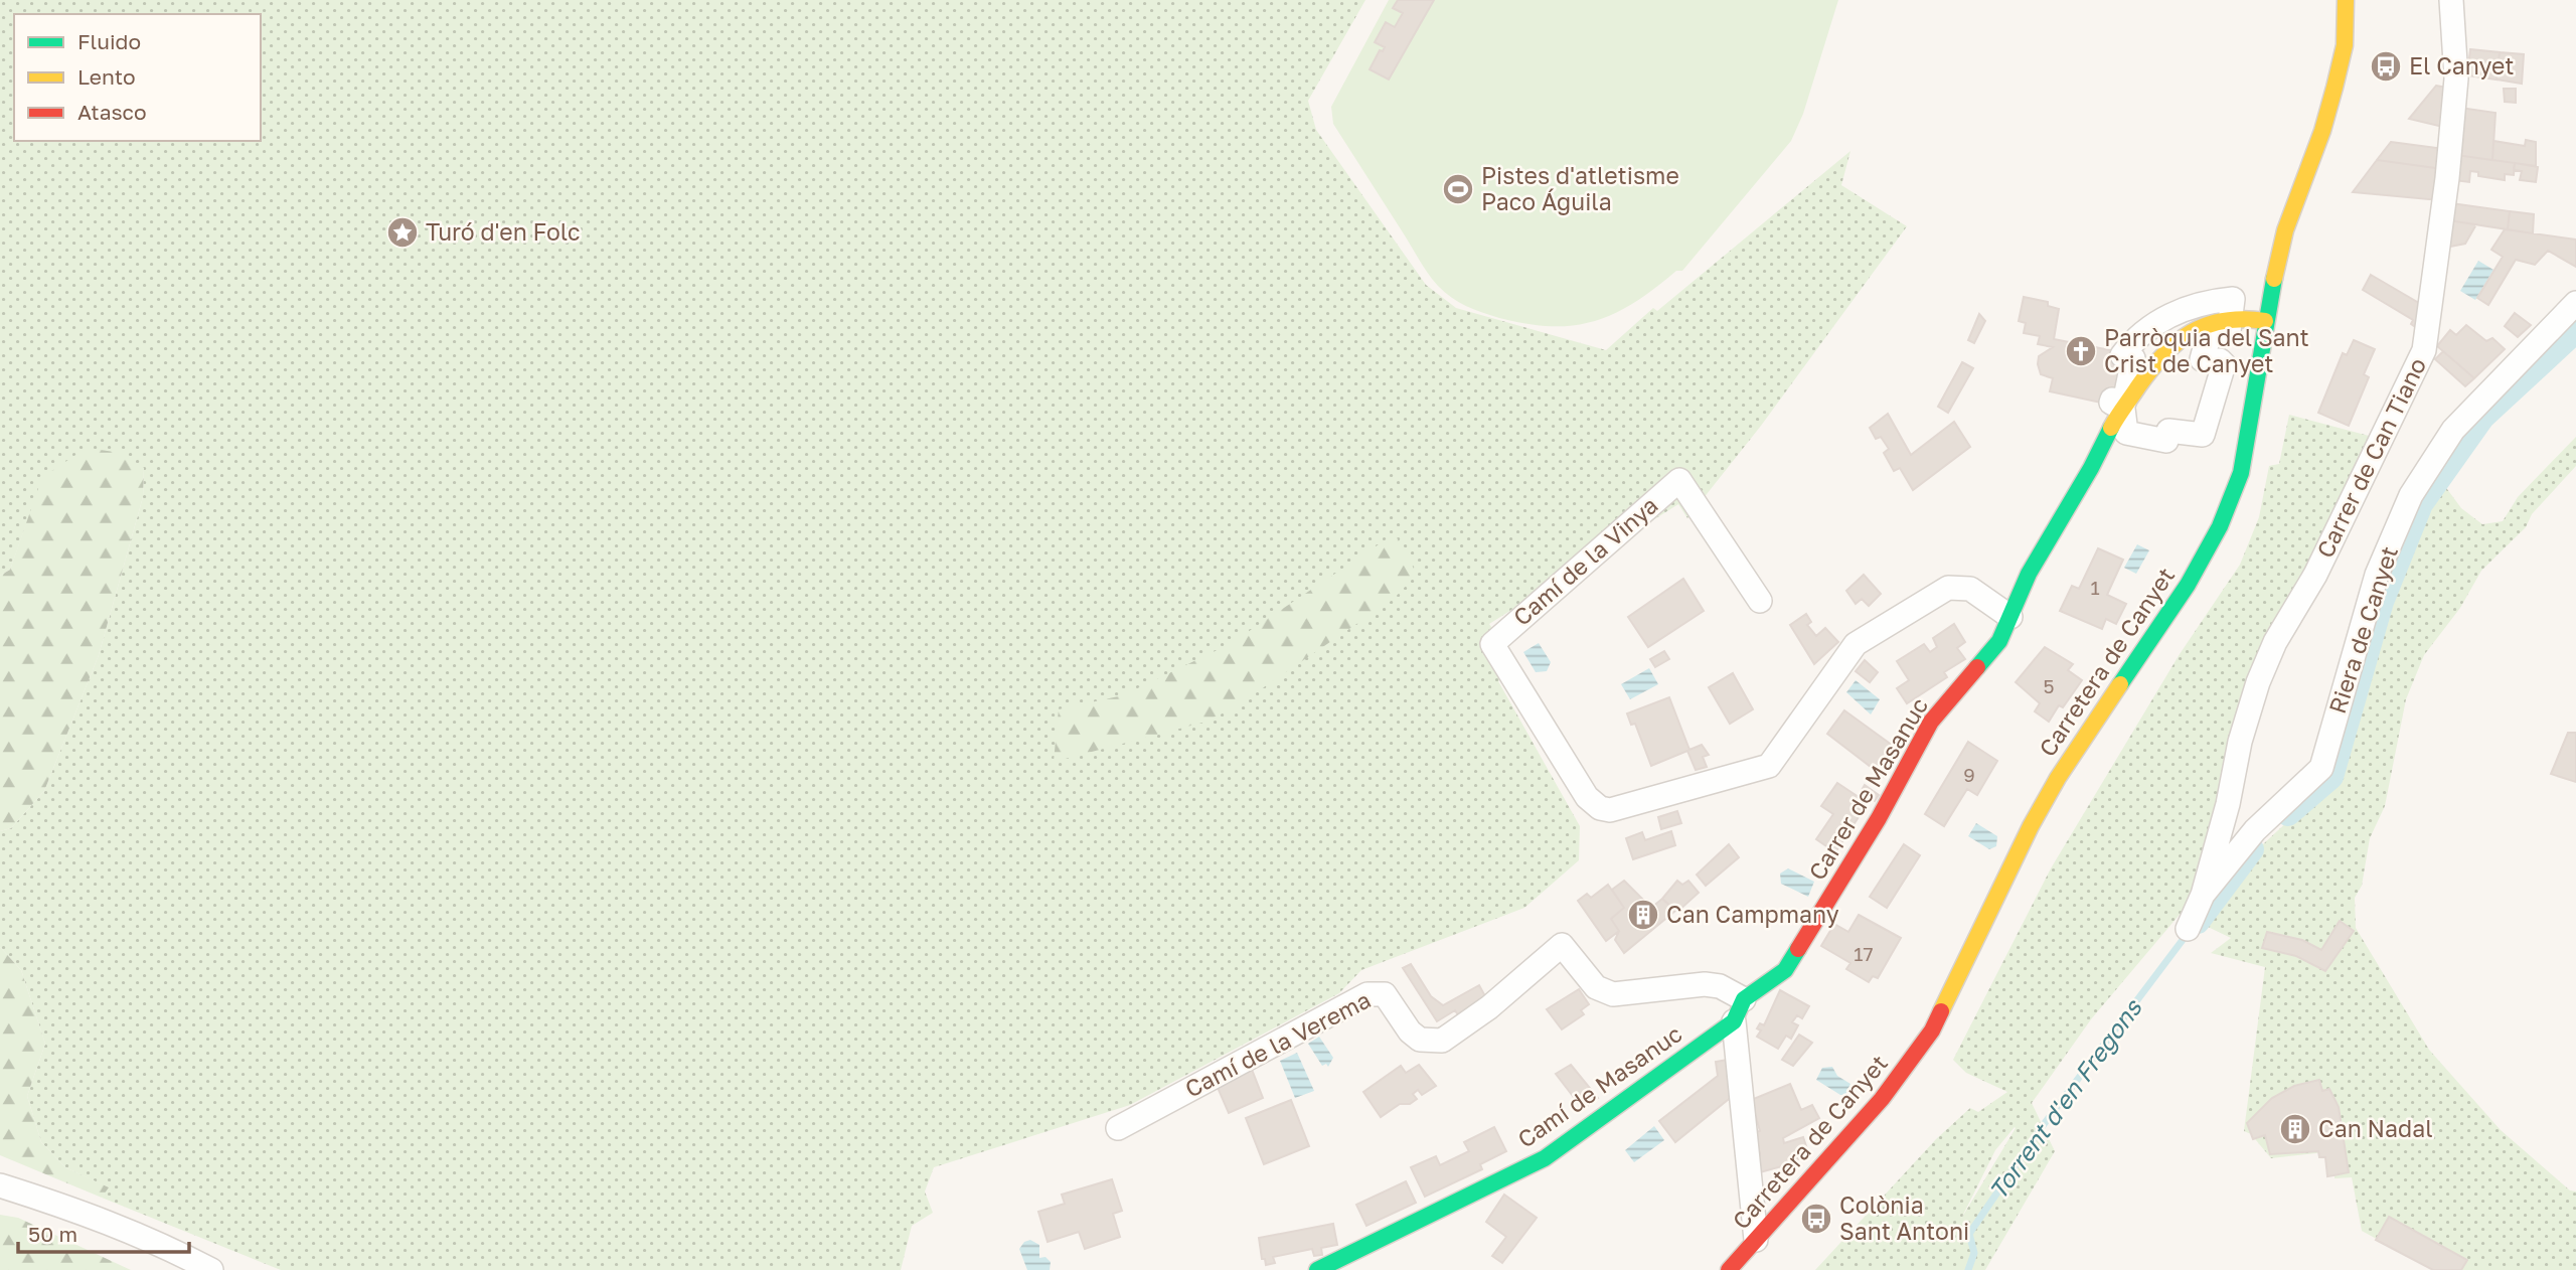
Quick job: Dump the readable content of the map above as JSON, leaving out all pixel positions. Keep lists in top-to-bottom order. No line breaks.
{"streets":{"street":["Carrer de Can Tiano","Camí de la Vinya","Riera de Canyet","Carretera de Canyet","Carrer de Masanuc","Camí de la Verema","Camí de Masanuc"]},"crossings":[["Carrer de Can Tiano","Riera de Canyet"],["Camí de la Vinya","Carrer de Masanuc"],["Carretera de Canyet","Carrer de Masanuc"],["Carrer de Masanuc","Camí de la Verema"],["Carrer de Masanuc","Camí de Masanuc"],["Camí de la Verema","Camí de Masanuc"]],"water":["Torrent d'en Fregons"],"places":{"bus stop":["El Canyet","Colònia Sant Antoni"],"sports":["Pistes d'atletisme Paco Águila"],"place":["Turó d'en Folc"],"church":["Parròquia del Sant Crist de Canyet"],"building":["Can Campmany","Can Nadal"]},"house_numbers":["1","5","9","17"],"legend":["Fluido","Lento","Atasco"],"scale_bar":"50 m"}
